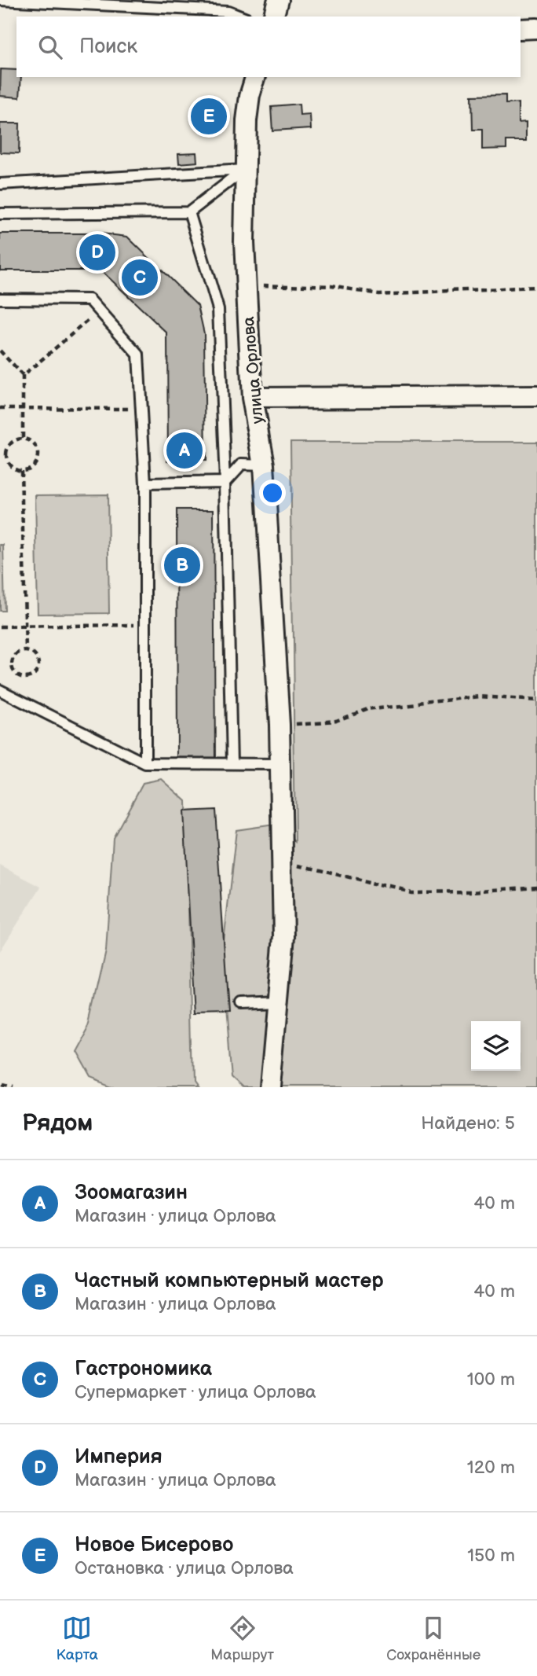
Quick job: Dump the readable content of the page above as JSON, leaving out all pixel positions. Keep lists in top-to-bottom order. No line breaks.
{"streets":{"street":["улица Орлова"]},"page":{"search":"Поиск","pins":["E","D","C","A","B"],"heading":["Рядом","Найдено: 5"],"list":[{"mark":"A","name":"Зоомагазин","note":"Магазин · улица Орлова","value":"40 m"},{"mark":"B","name":"Частный компьютерный мастер","note":"Магазин · улица Орлова","value":"40 m"},{"mark":"C","name":"Гастрономика","note":"Супермаркет · улица Орлова","value":"100 m"},{"mark":"D","name":"Империя","note":"Магазин · улица Орлова","value":"120 m"},{"mark":"E","name":"Новое Бисерово","note":"Остановка · улица Орлова","value":"150 m"}],"nav":["Карта","Маршрут","Сохранённые"]}}
